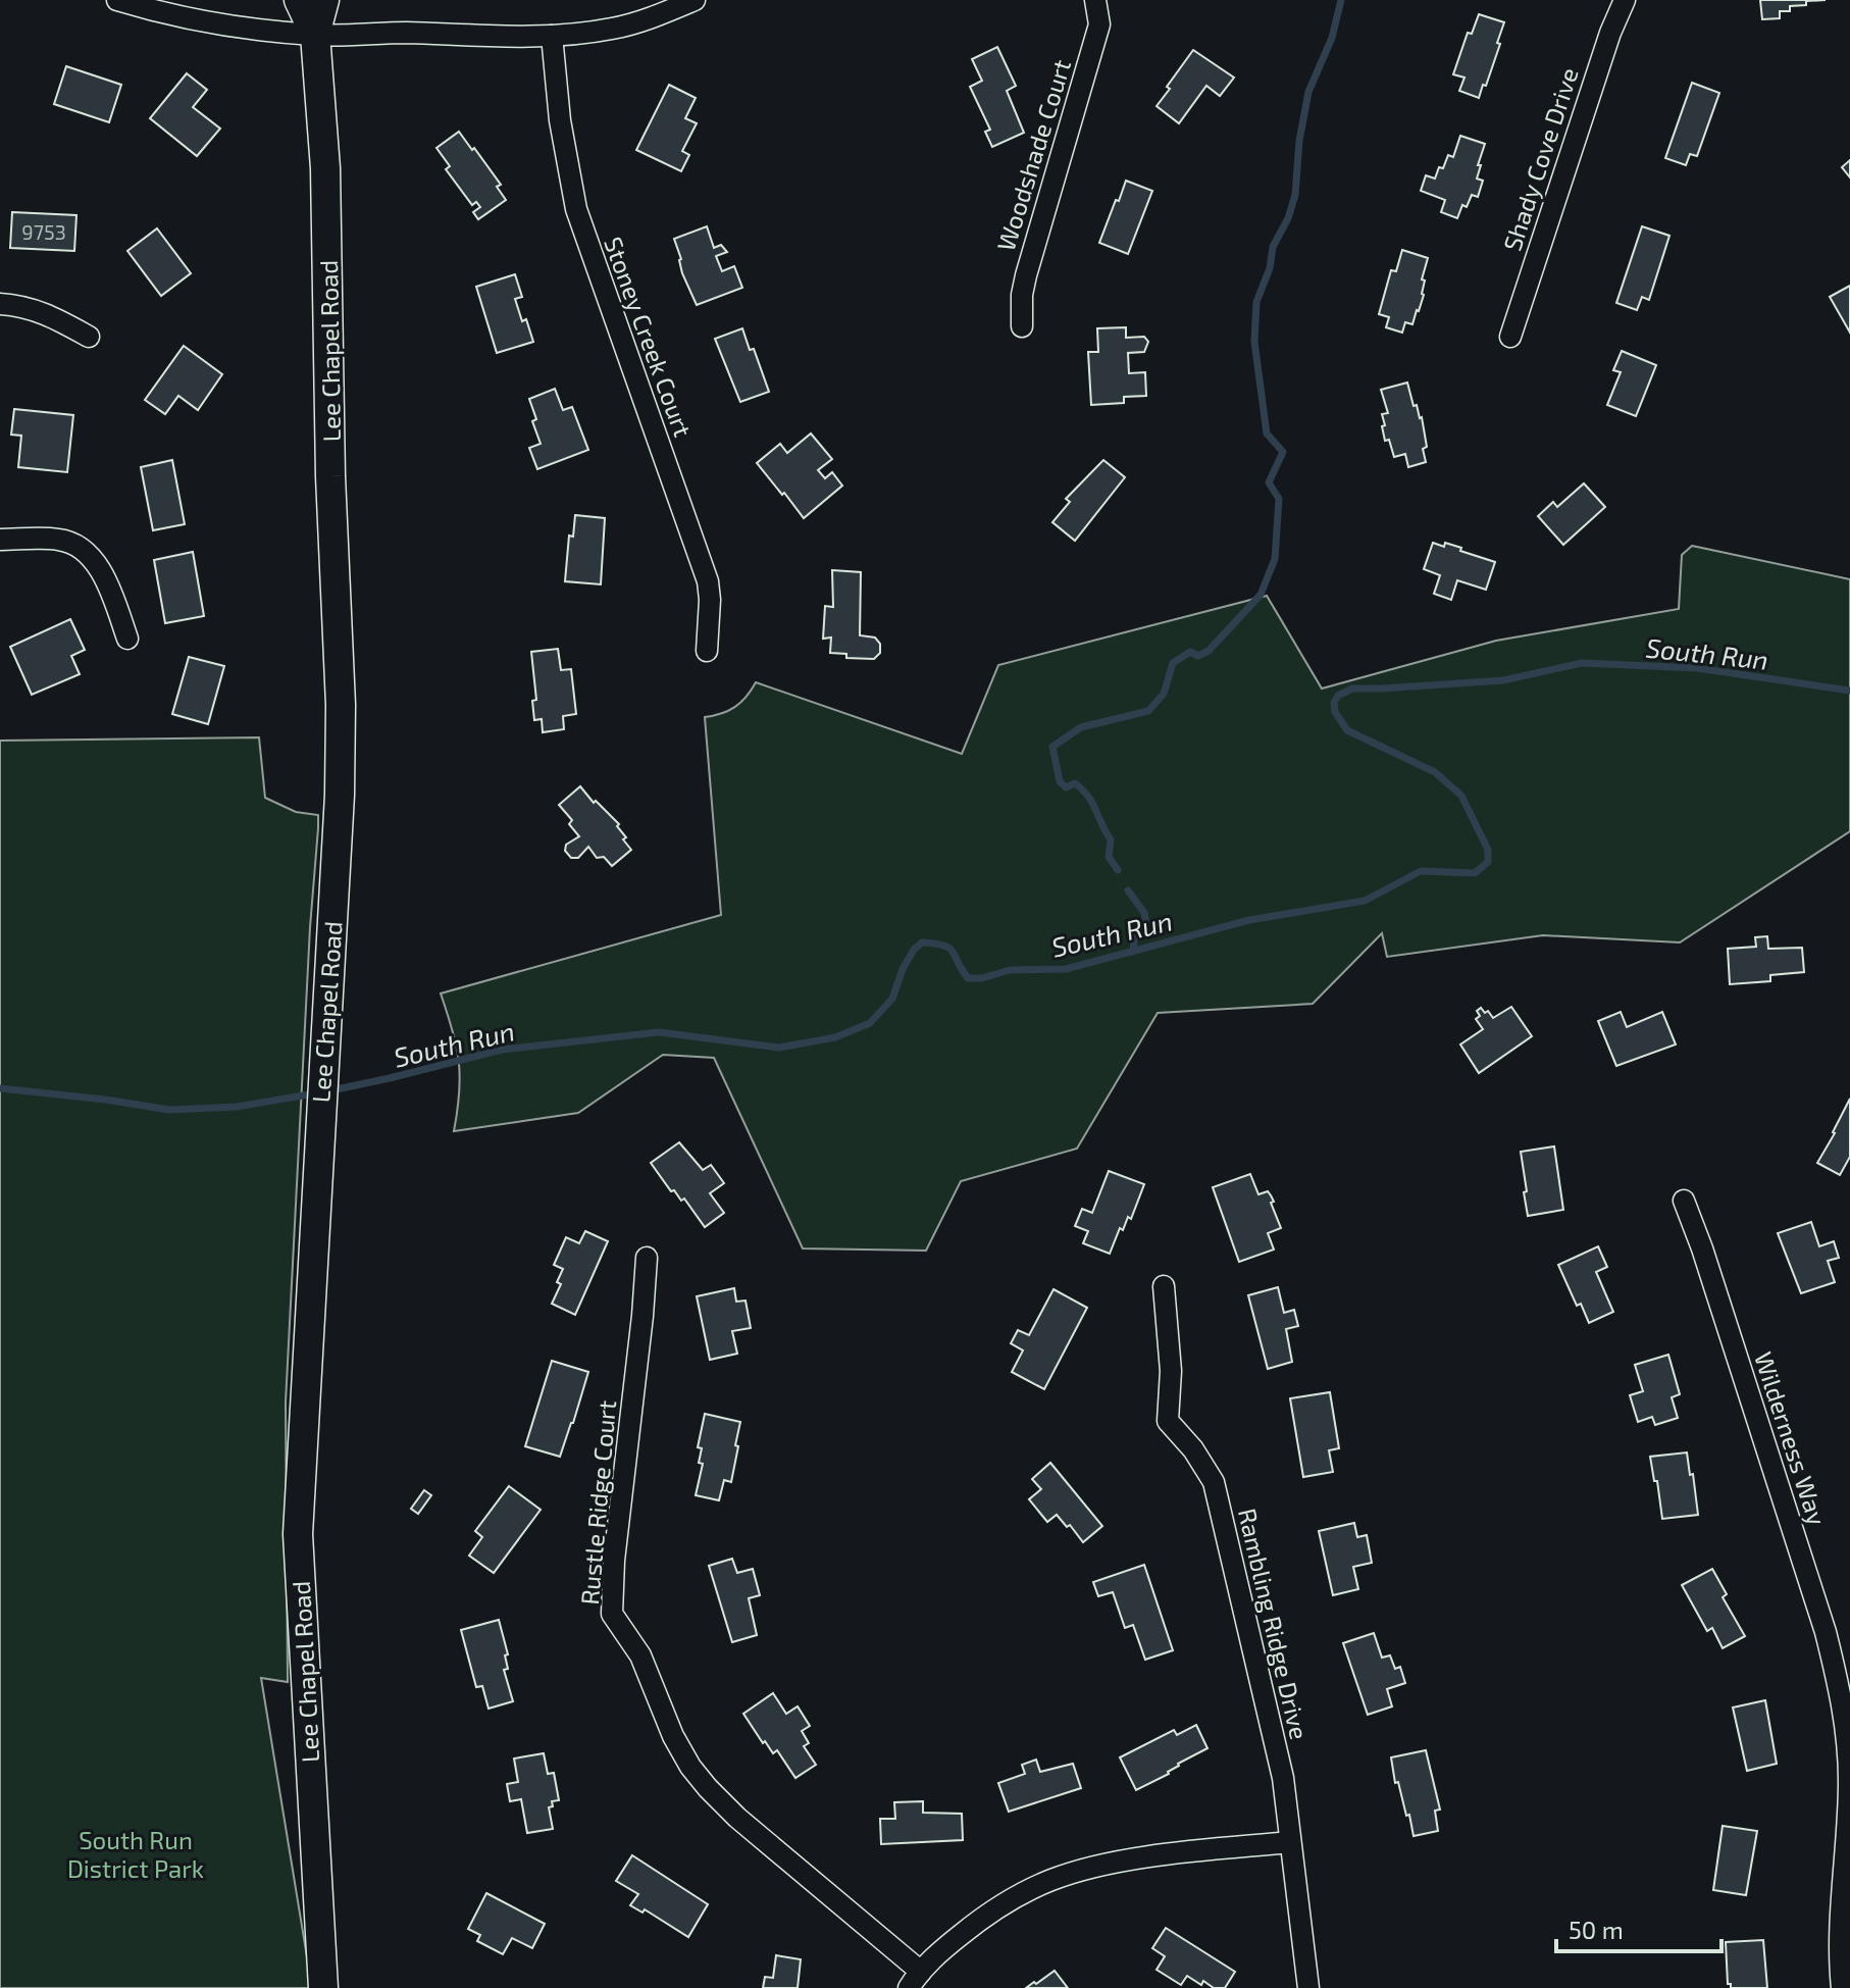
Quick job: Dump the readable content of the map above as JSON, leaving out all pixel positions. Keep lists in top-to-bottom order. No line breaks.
{"streets":{"main road":["Lee Chapel Road"],"street":["Woodshade Court","Shady Cove Drive","Stoney Creek Court","Wilderness Way","Rustle Ridge Court","Rambling Ridge Drive"]},"water":["South Run"],"parks":["South Run District Park"],"house_numbers":["9753"],"scale_bar":"50 m"}
